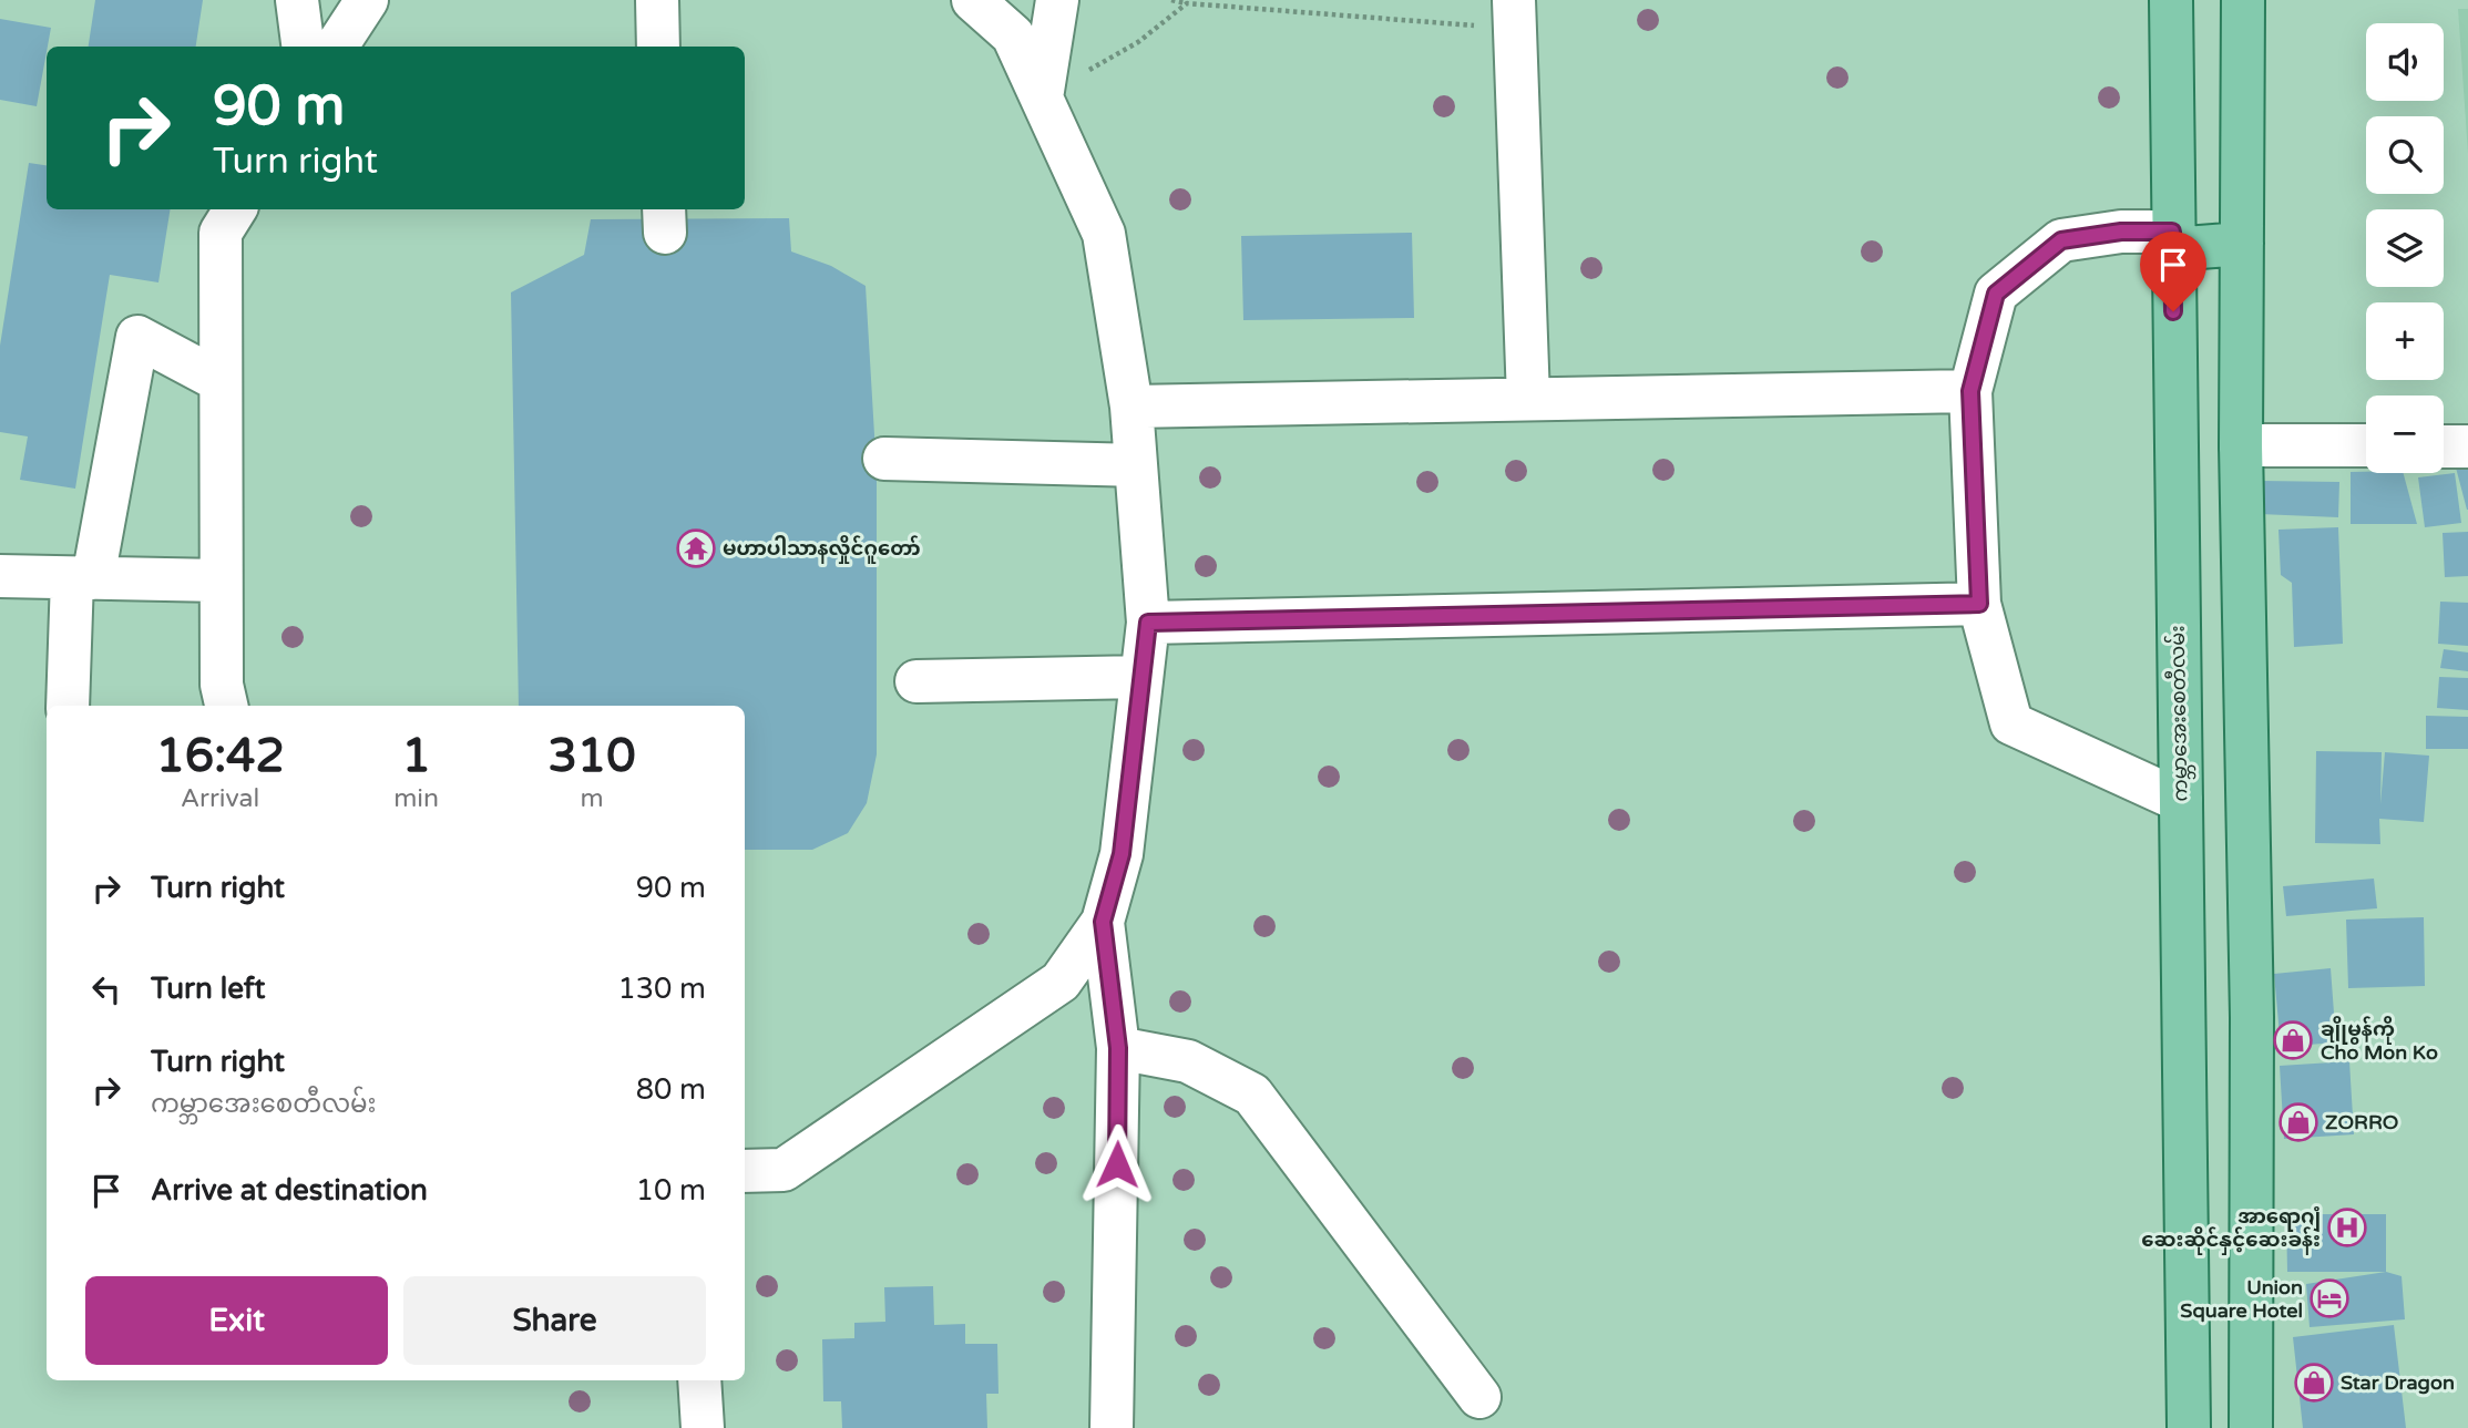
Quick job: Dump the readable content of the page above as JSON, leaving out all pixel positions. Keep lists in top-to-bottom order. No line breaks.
{"streets":{"main road":["ကမ္ဘာအေးစေတီလမ်း"]},"places":{"temple":["မဟာပါသာနလှိုင်ဂူတော်"],"shop":["ချိုမွန်ကို Cho Mon Ko","ZORRO","Star Dragon"],"hospital":["အာရောဂျံ ဆေးဆိုင်နှင့်ဆေးခန်း"],"hotel":["Union Square Hotel"]},"page":{"map_buttons":["+","−"],"turn":["90 m","Turn right"],"eta":["16:42","Arrival","1","min","310","m"],"list":[{"name":"Turn right","value":"90 m"},{"name":"Turn left","value":"130 m"},{"name":"Turn right","note":"ကမ္ဘာအေးစေတီလမ်း","value":"80 m"},{"name":"Arrive at destination","value":"10 m"}],"buttons":["Exit","Share"]}}
